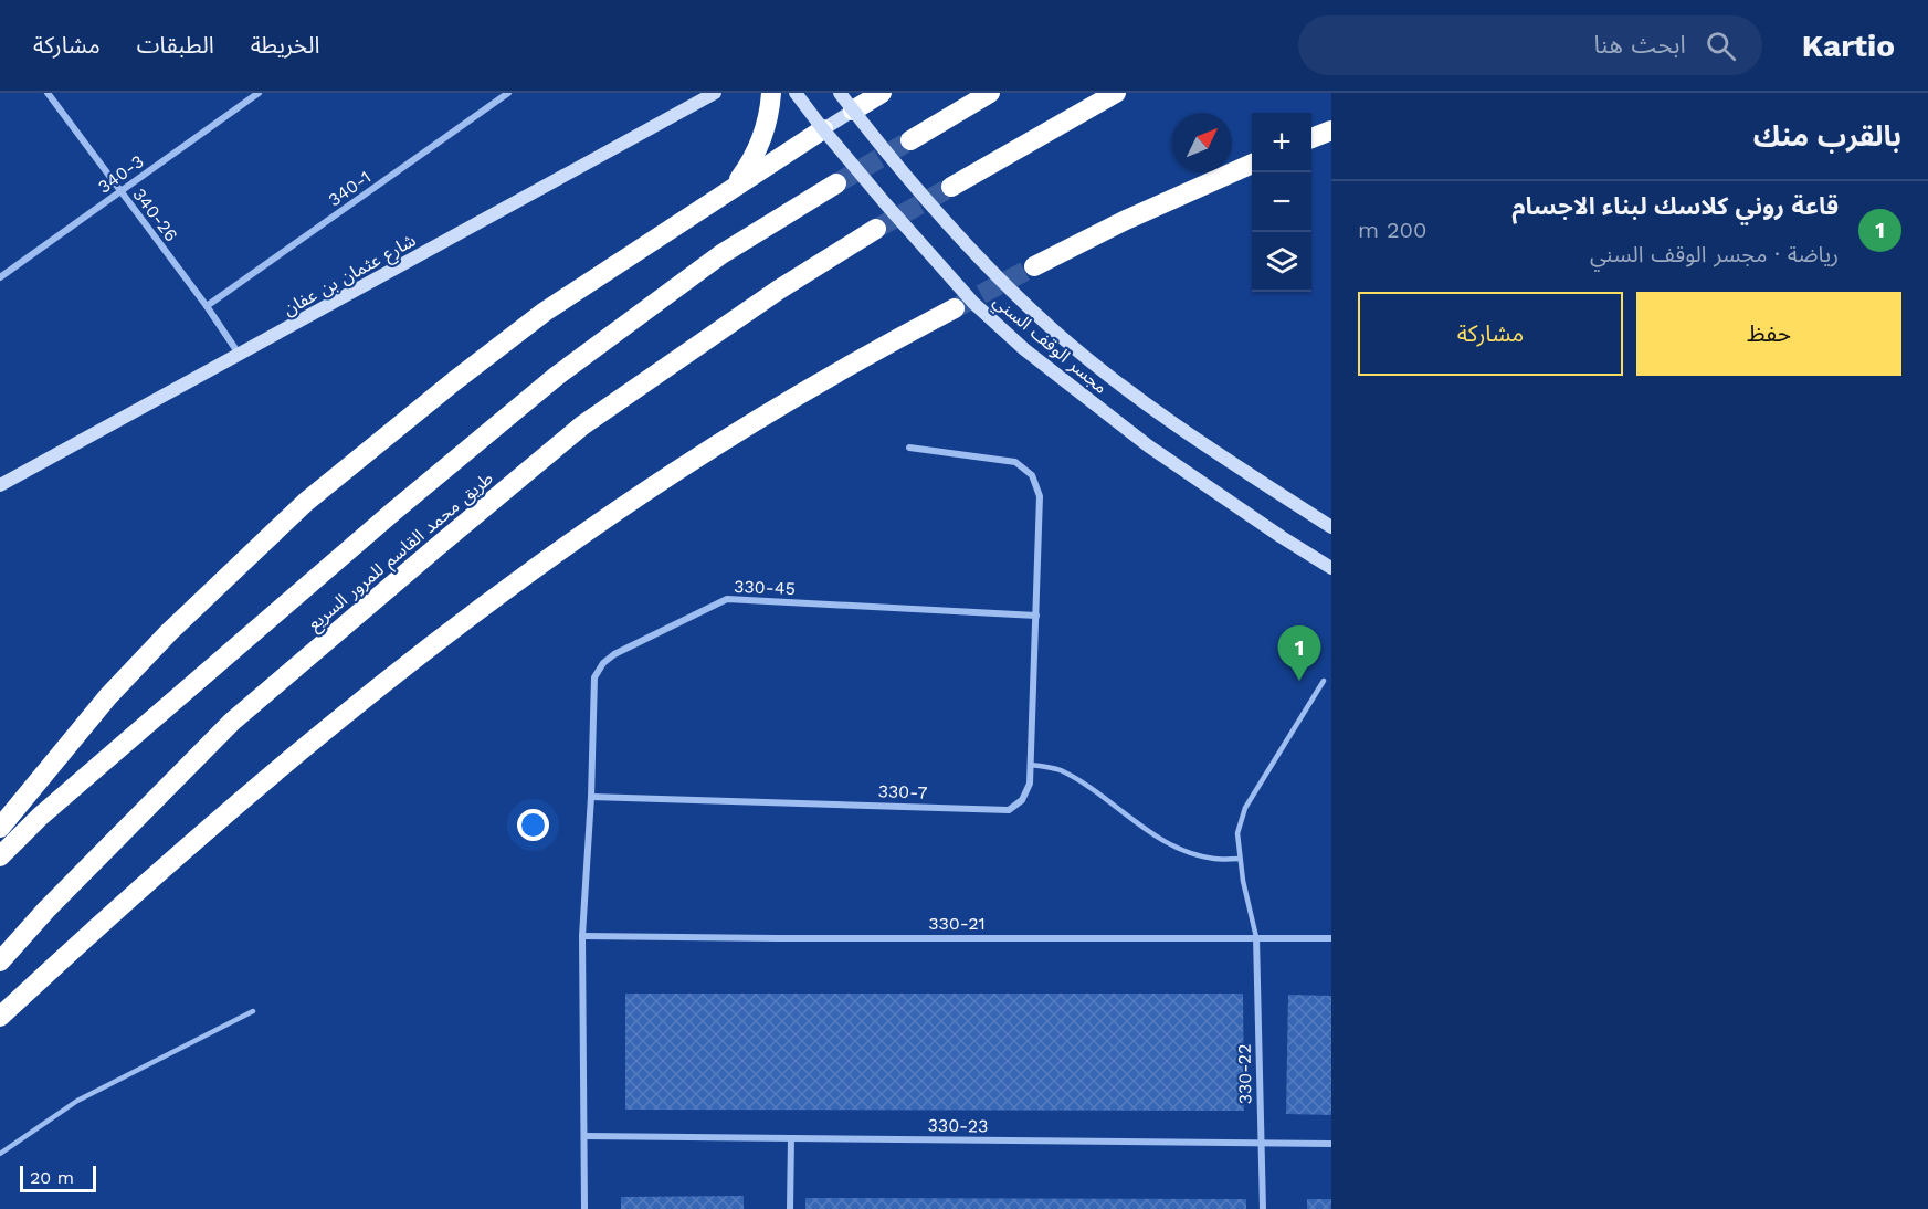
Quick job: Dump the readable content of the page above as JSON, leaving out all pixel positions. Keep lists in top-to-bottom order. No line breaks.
{"streets":{"highway":["طريق محمد القاسم للمرور السريع"],"street":["340-3","340-1","340-26","شارع عثمان بن عفان","مجسر الوقف السني","330-45","330-7","330-21","330-22","330-23"]},"crossings":[["340-3","340-26"],["340-1","340-26"],["340-26","شارع عثمان بن عفان"],["330-45","330-7"],["330-45","330-21"],["330-45","330-23"],["330-21","330-22"],["330-22","330-23"]],"scale_bar":"20 m","north":"top right","page":{"header":"Kartio","search":"ابحث هنا","nav":["الخريطة","الطبقات","مشاركة"],"heading":"بالقرب منك","map_buttons":["+","−"],"list":[{"mark":"1","name":"قاعة روني كلاسك لبناء الاجسام","note":"رياضة · مجسر الوقف السني","value":"200 m"}],"buttons":["حفظ","مشاركة"],"pins":"1","scale":"20 m"}}
